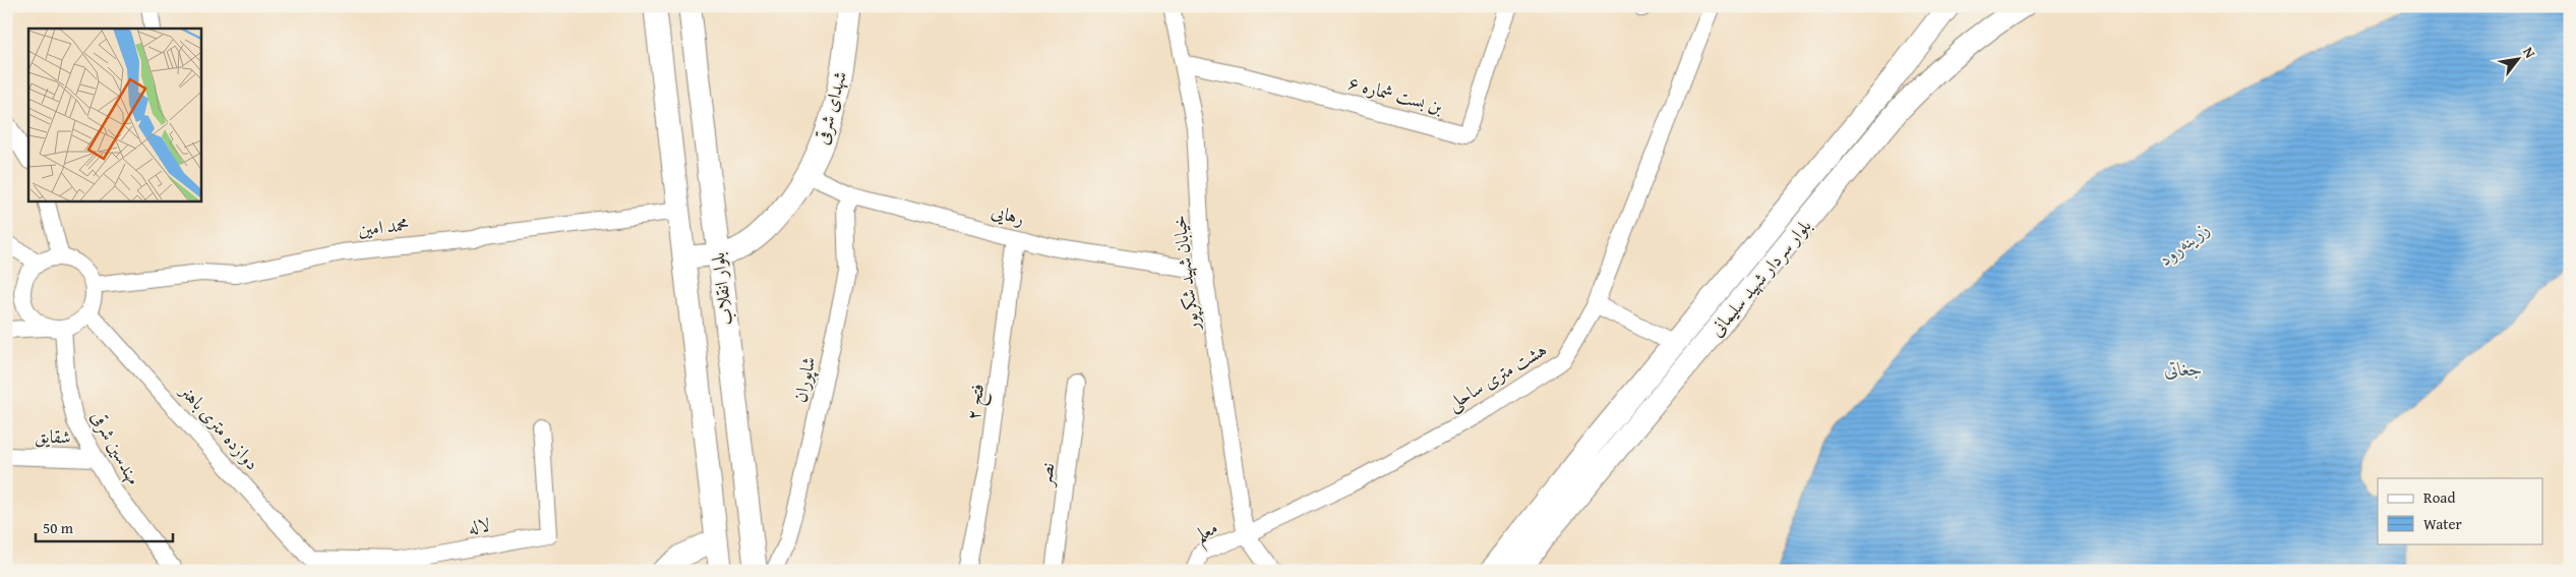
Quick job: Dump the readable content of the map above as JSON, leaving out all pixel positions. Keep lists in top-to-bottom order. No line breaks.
{"streets":{"main road":["شهدای شرقی","بلوار سردار شهید سلیمانی","بلوار انقلاب"],"street":["بن بست شماره ۶","رهایی","محمد امین","خیابان شهید شکرپور","هشت متری ساحلی","شاپوران","فتح ۲","دوازده متری باهنر","شقایق","مهندسین شرقی","نصر","لاله","معلم"]},"crossings":[["بن بست شماره ۶","خیابان شهید شکرپور"],["شهدای شرقی","رهایی"],["شهدای شرقی","بلوار انقلاب"],["رهایی","خیابان شهید شکرپور"],["رهایی","شاپوران"],["رهایی","فتح ۲"],["محمد امین","بلوار انقلاب"],["محمد امین","دوازده متری باهنر"],["محمد امین","مهندسین شرقی"],["خیابان شهید شکرپور","هشت متری ساحلی"],["خیابان شهید شکرپور","معلم"],["هشت متری ساحلی","معلم"],["دوازده متری باهنر","مهندسین شرقی"],["دوازده متری باهنر","لاله"],["شقایق","مهندسین شرقی"]],"water":["زرینه‌رود","جغاتی"],"legend":["Road","Water"],"scale_bar":"50 m","north":"top right"}
